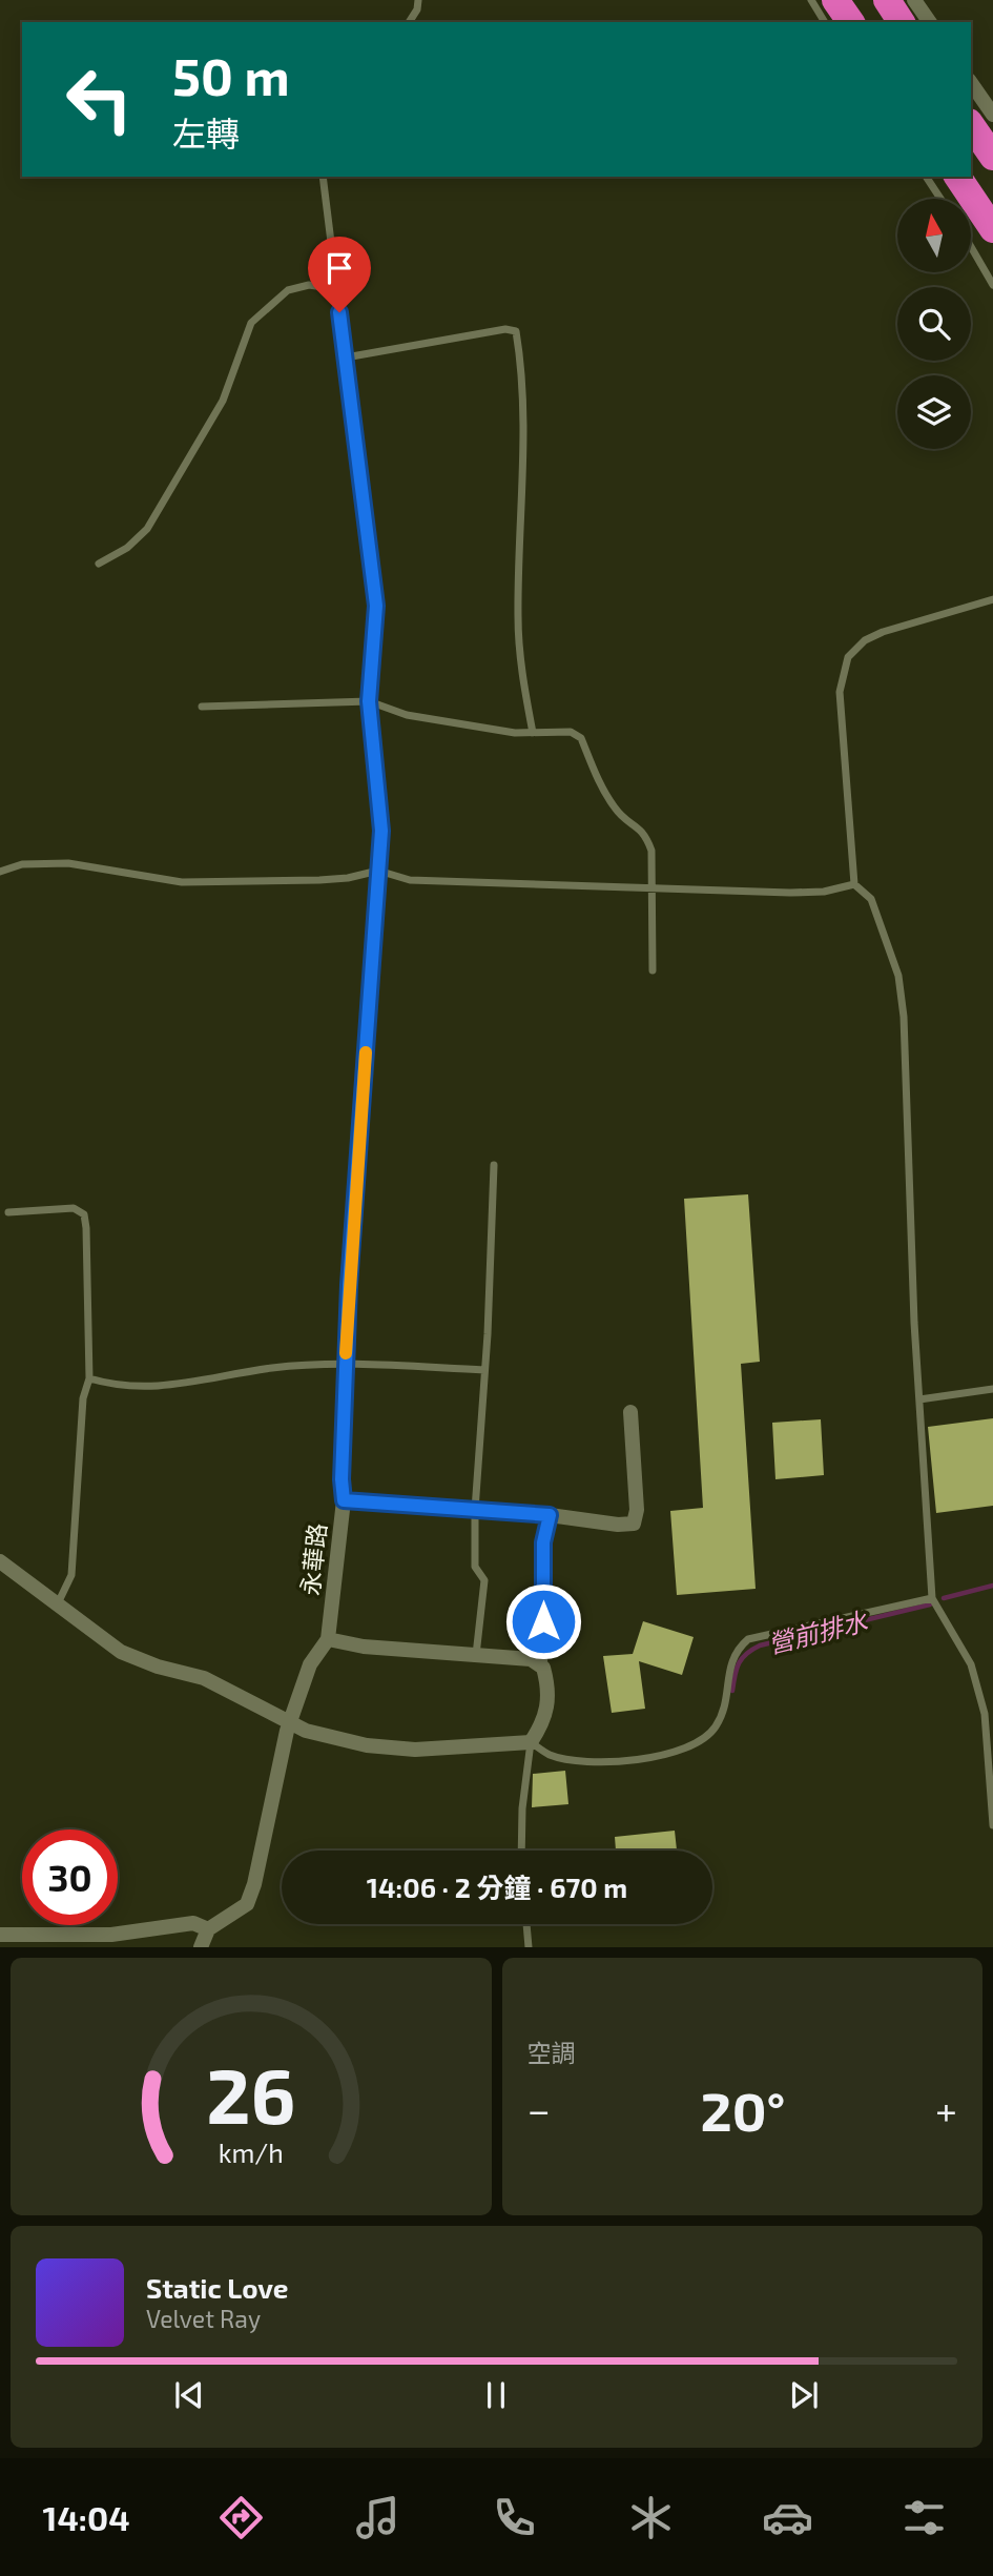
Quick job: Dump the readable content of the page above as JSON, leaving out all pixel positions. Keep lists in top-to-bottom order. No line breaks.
{"streets":{"street":["永華路"]},"water":["營前排水"],"north":"top","page":{"turn":["50 m","左轉"],"limit":"30","trip":"14:06 · 2 分鐘 · 670 m","tile":"空調","heat":["−","20°","+"],"song":["Static Love","Velvet Ray"],"tabs":"14:04","gauge":["26","km/h"]}}
